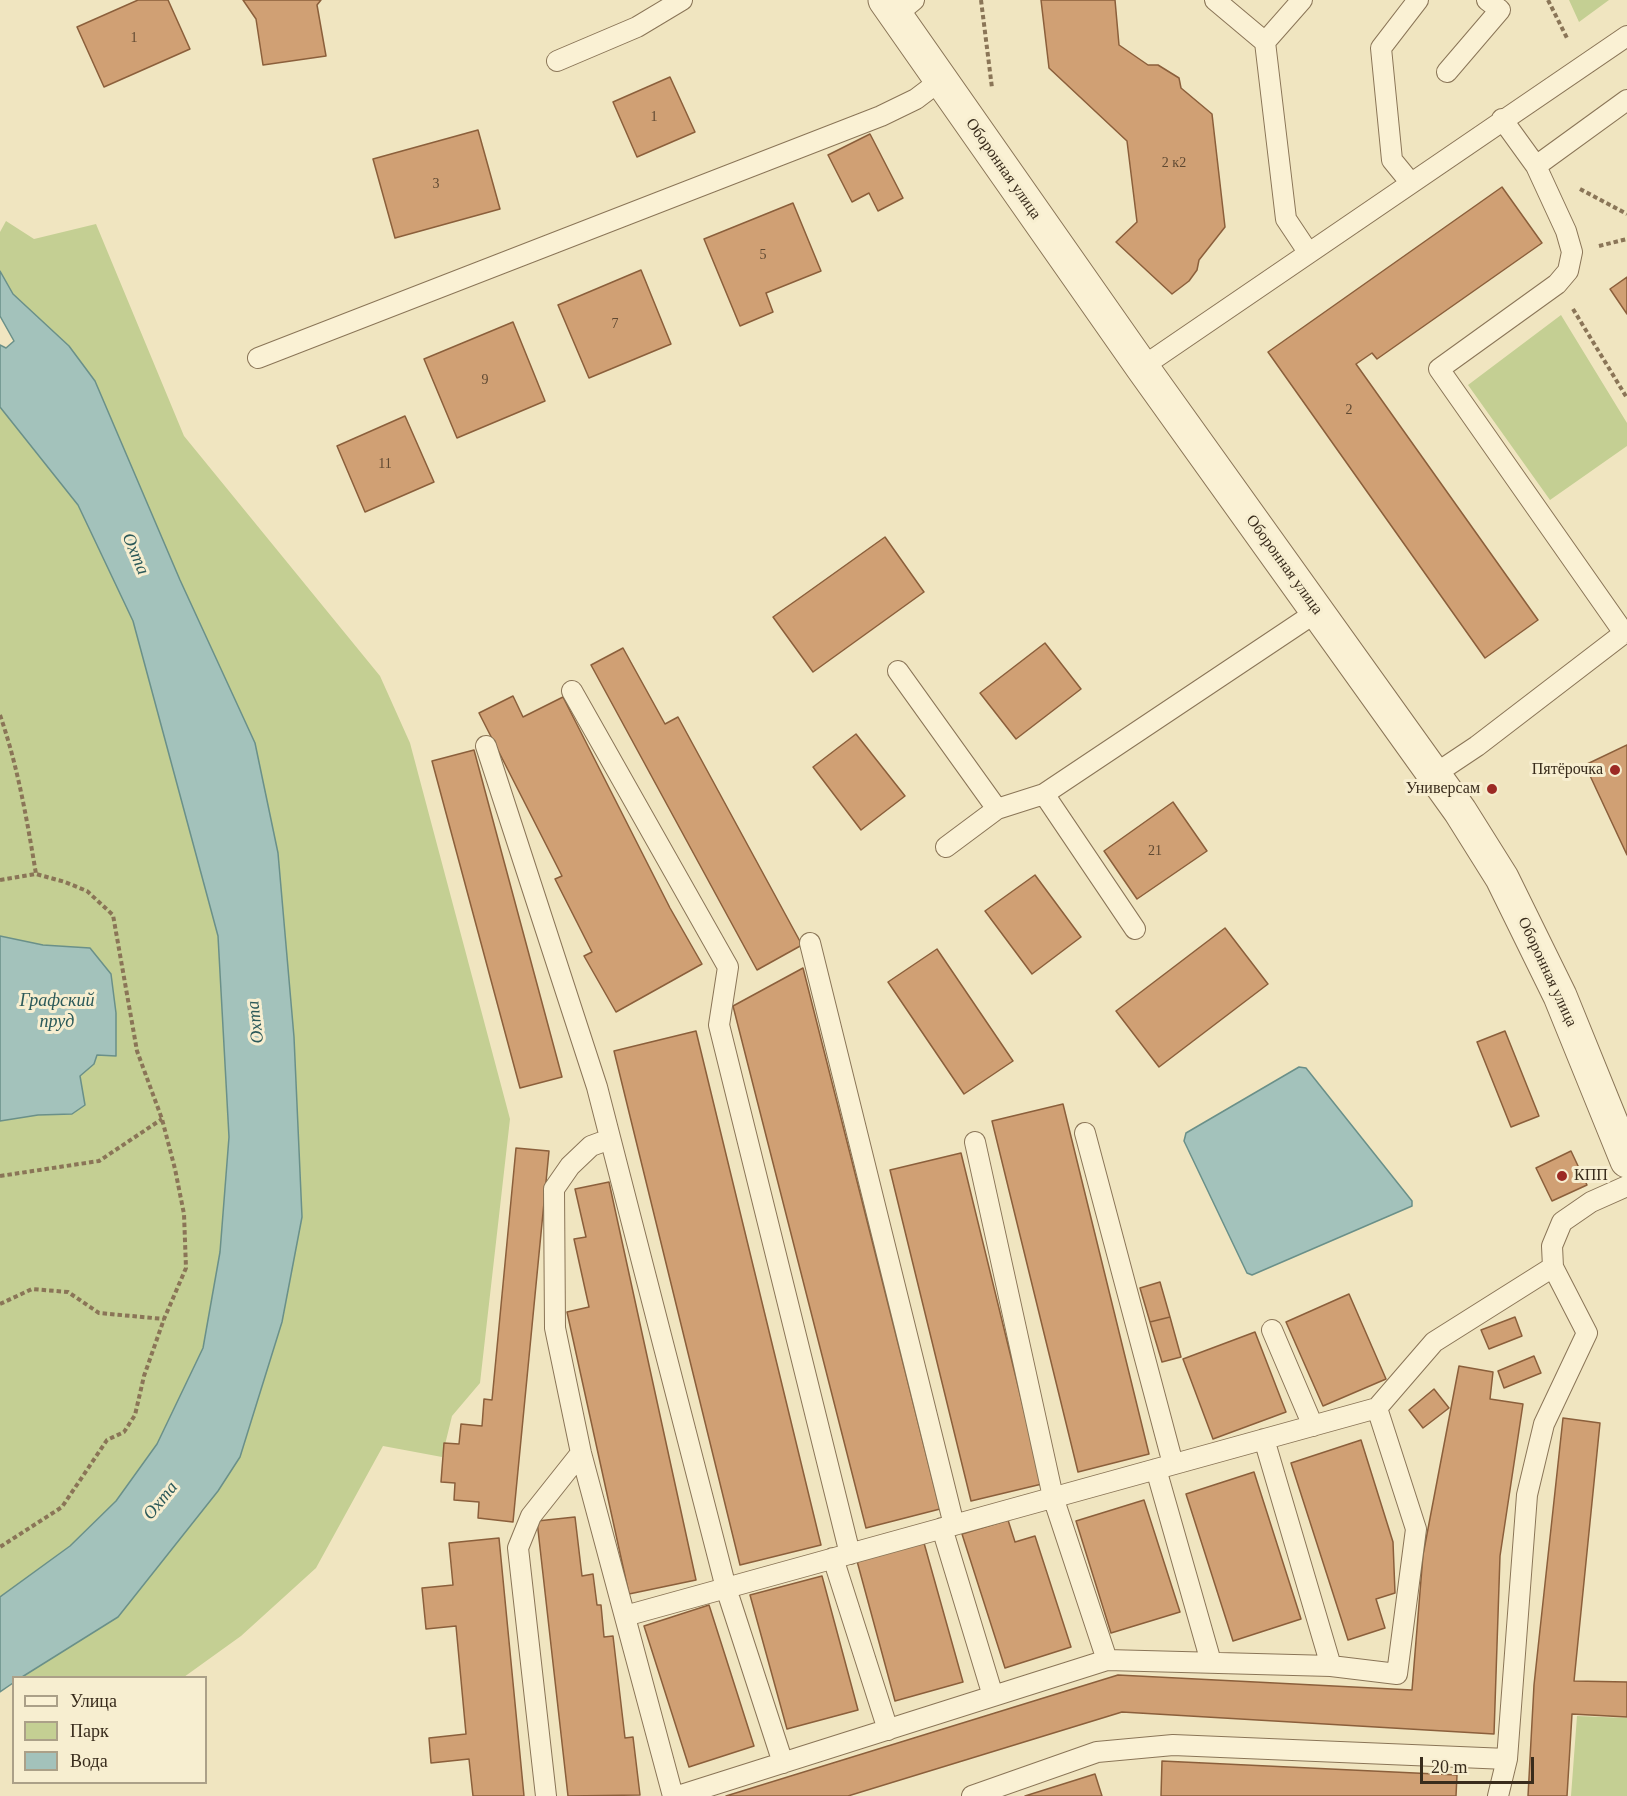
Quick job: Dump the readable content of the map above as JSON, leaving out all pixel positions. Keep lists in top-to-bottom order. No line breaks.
{"streets":{"street":["Оборонная улица"]},"water":["Охта","Графский пруд"],"places":["Пятёрочка","Универсам","КПП"],"house_numbers":["1","1","2 к2","3","5","7","9","2","11","21"],"legend":["Улица","Парк","Вода"],"scale_bar":"20 m"}
